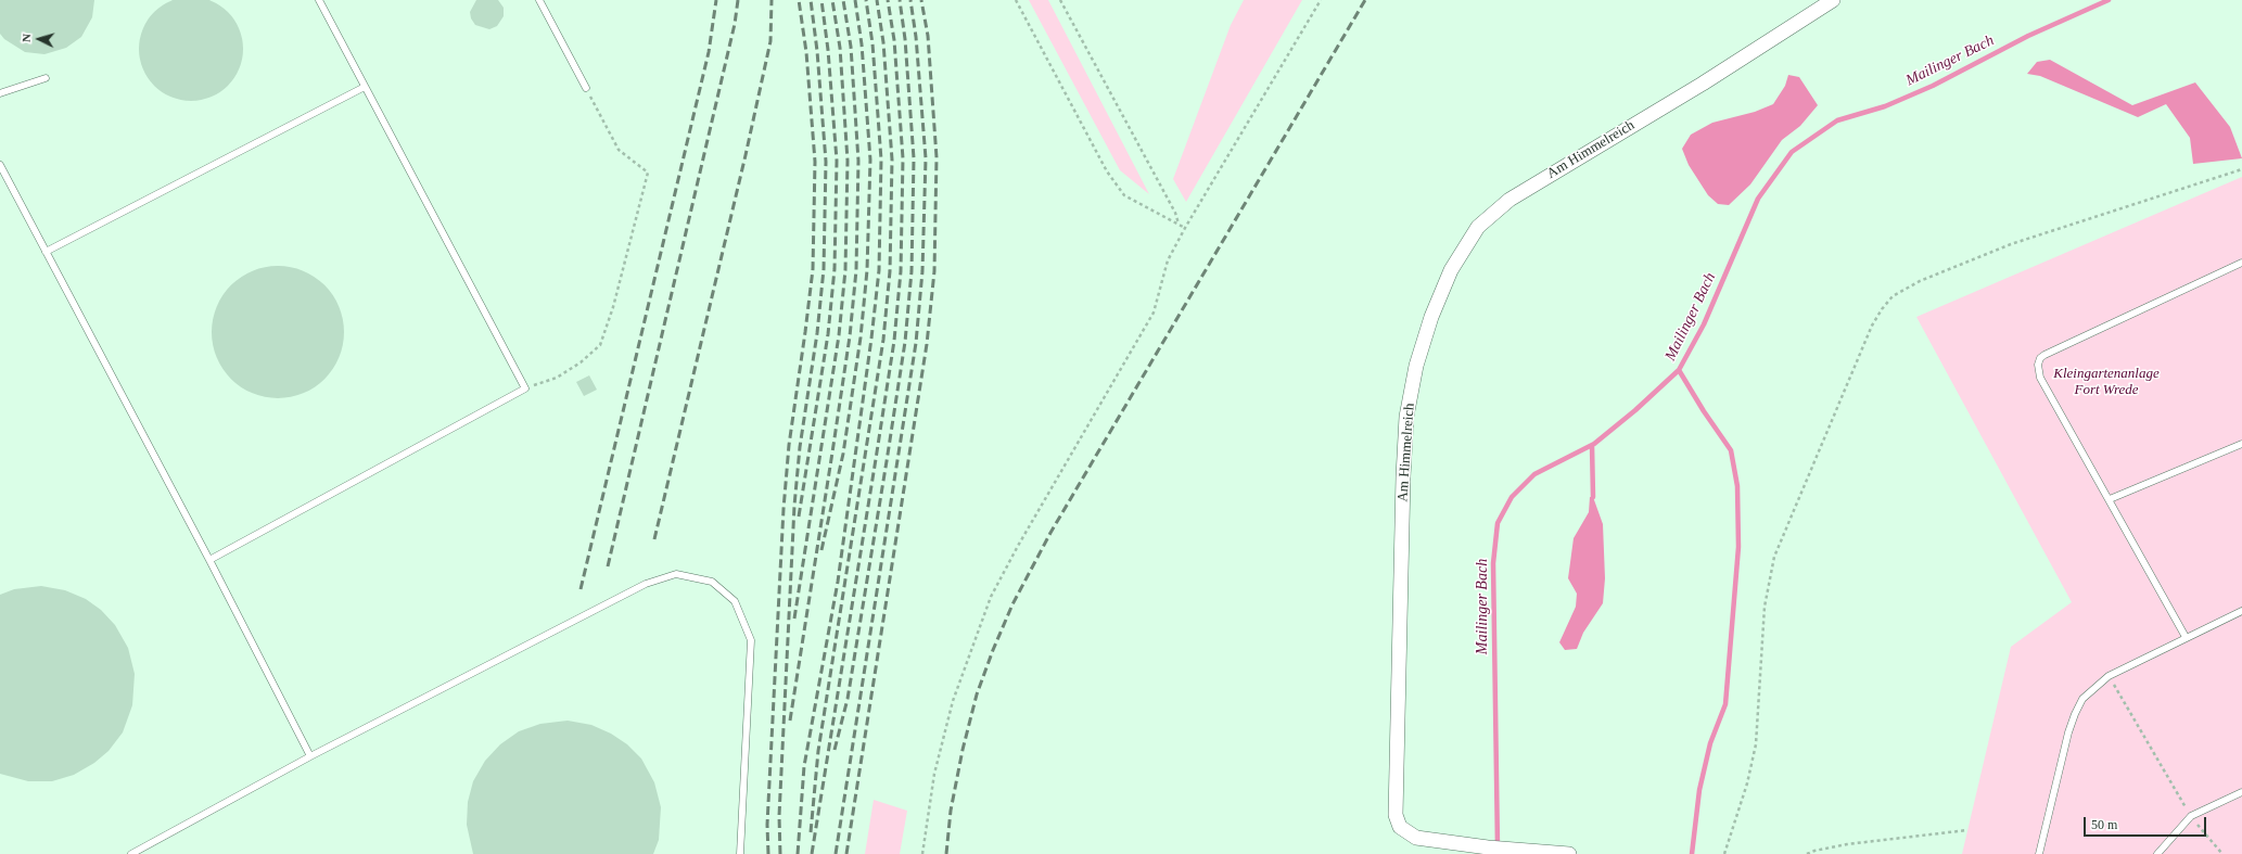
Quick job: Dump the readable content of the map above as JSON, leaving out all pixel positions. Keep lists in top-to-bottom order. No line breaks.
{"streets":{"street":["Am Himmelreich"]},"water":["Mailinger Bach"],"parks":["Kleingartenanlage Fort Wrede"],"scale_bar":"50 m","north":"left"}
